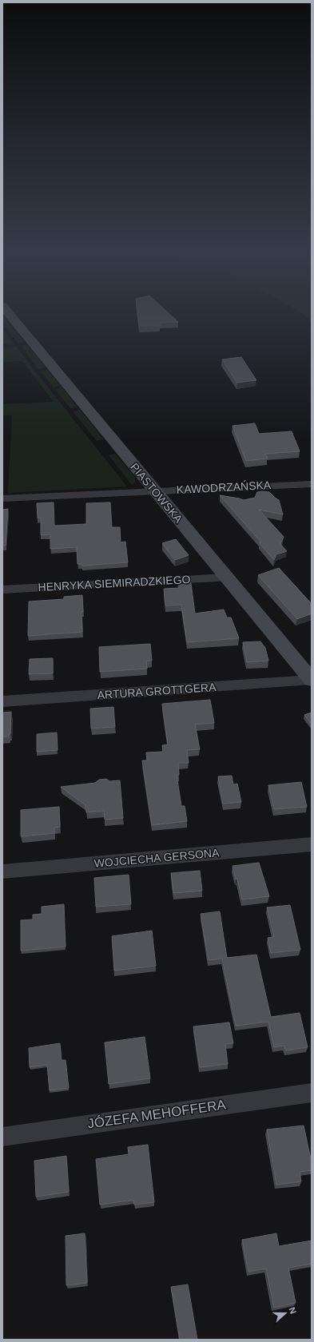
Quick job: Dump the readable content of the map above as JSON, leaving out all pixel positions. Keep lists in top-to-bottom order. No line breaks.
{"streets":{"street":["KAWODRZAŃSKA","PIASTOWSKA","HENRYKA SIEMIRADZKIEGO","ARTURA GROTTGERA","WOJCIECHA GERSONA","JÓZEFA MEHOFFERA"]},"crossings":[["KAWODRZAŃSKA","PIASTOWSKA"],["PIASTOWSKA","HENRYKA SIEMIRADZKIEGO"],["PIASTOWSKA","ARTURA GROTTGERA"]],"north":"right"}
